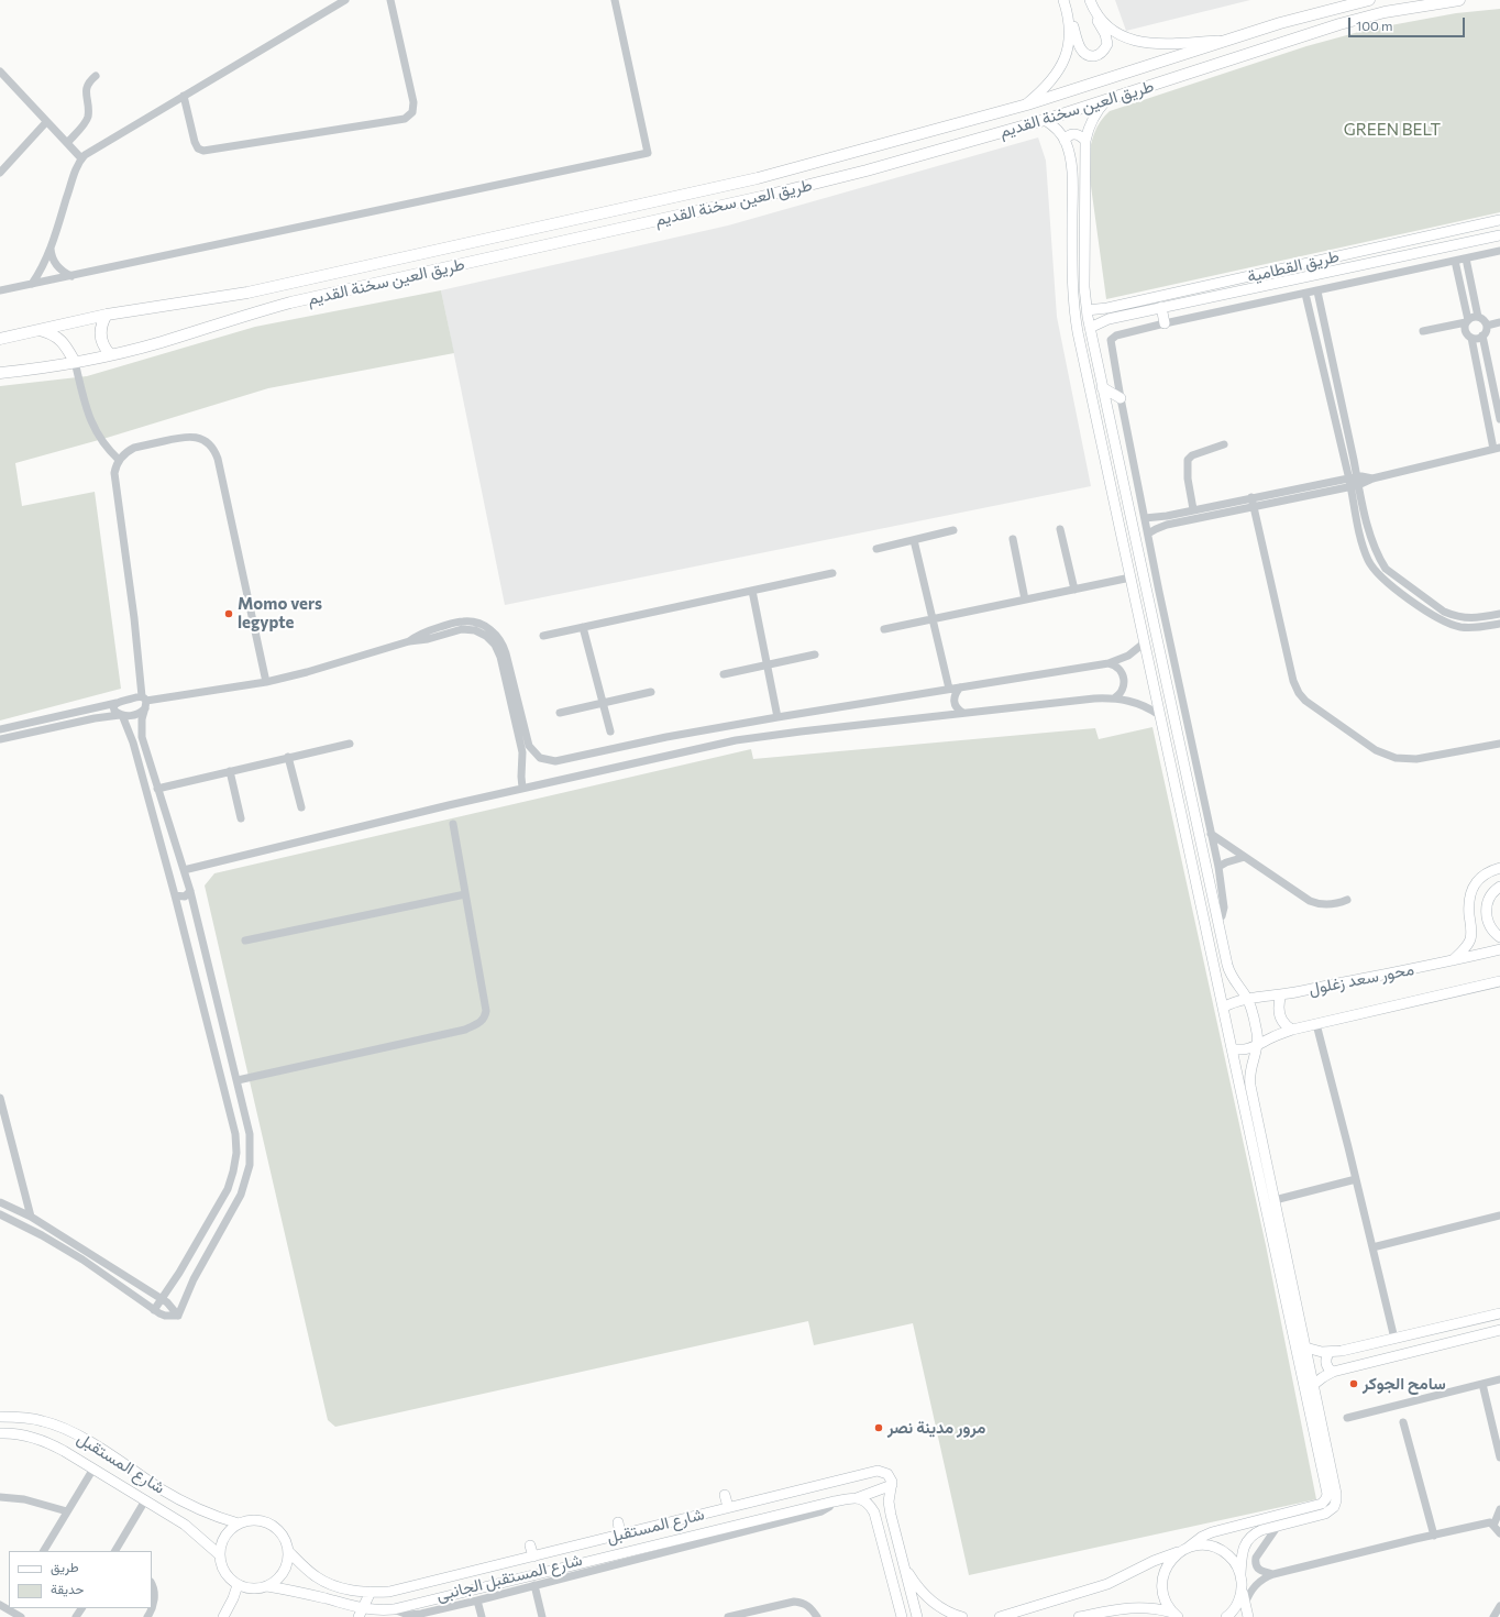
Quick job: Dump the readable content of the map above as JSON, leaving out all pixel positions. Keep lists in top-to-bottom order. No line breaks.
{"streets":{"main road":["طريق العين سخنة القديم"],"street":["طريق القطامية","محور سعد زغلول","شارع المستقبل","شارع المستقبل الجانبى"]},"crossings":[["شارع المستقبل","شارع المستقبل الجانبى"]],"parks":["GREEN BELT"],"places":["Momo vers legypte","سامح الجوكر","مرور مدينة نصر"],"legend":["طريق","حديقة"],"scale_bar":"100 m"}
